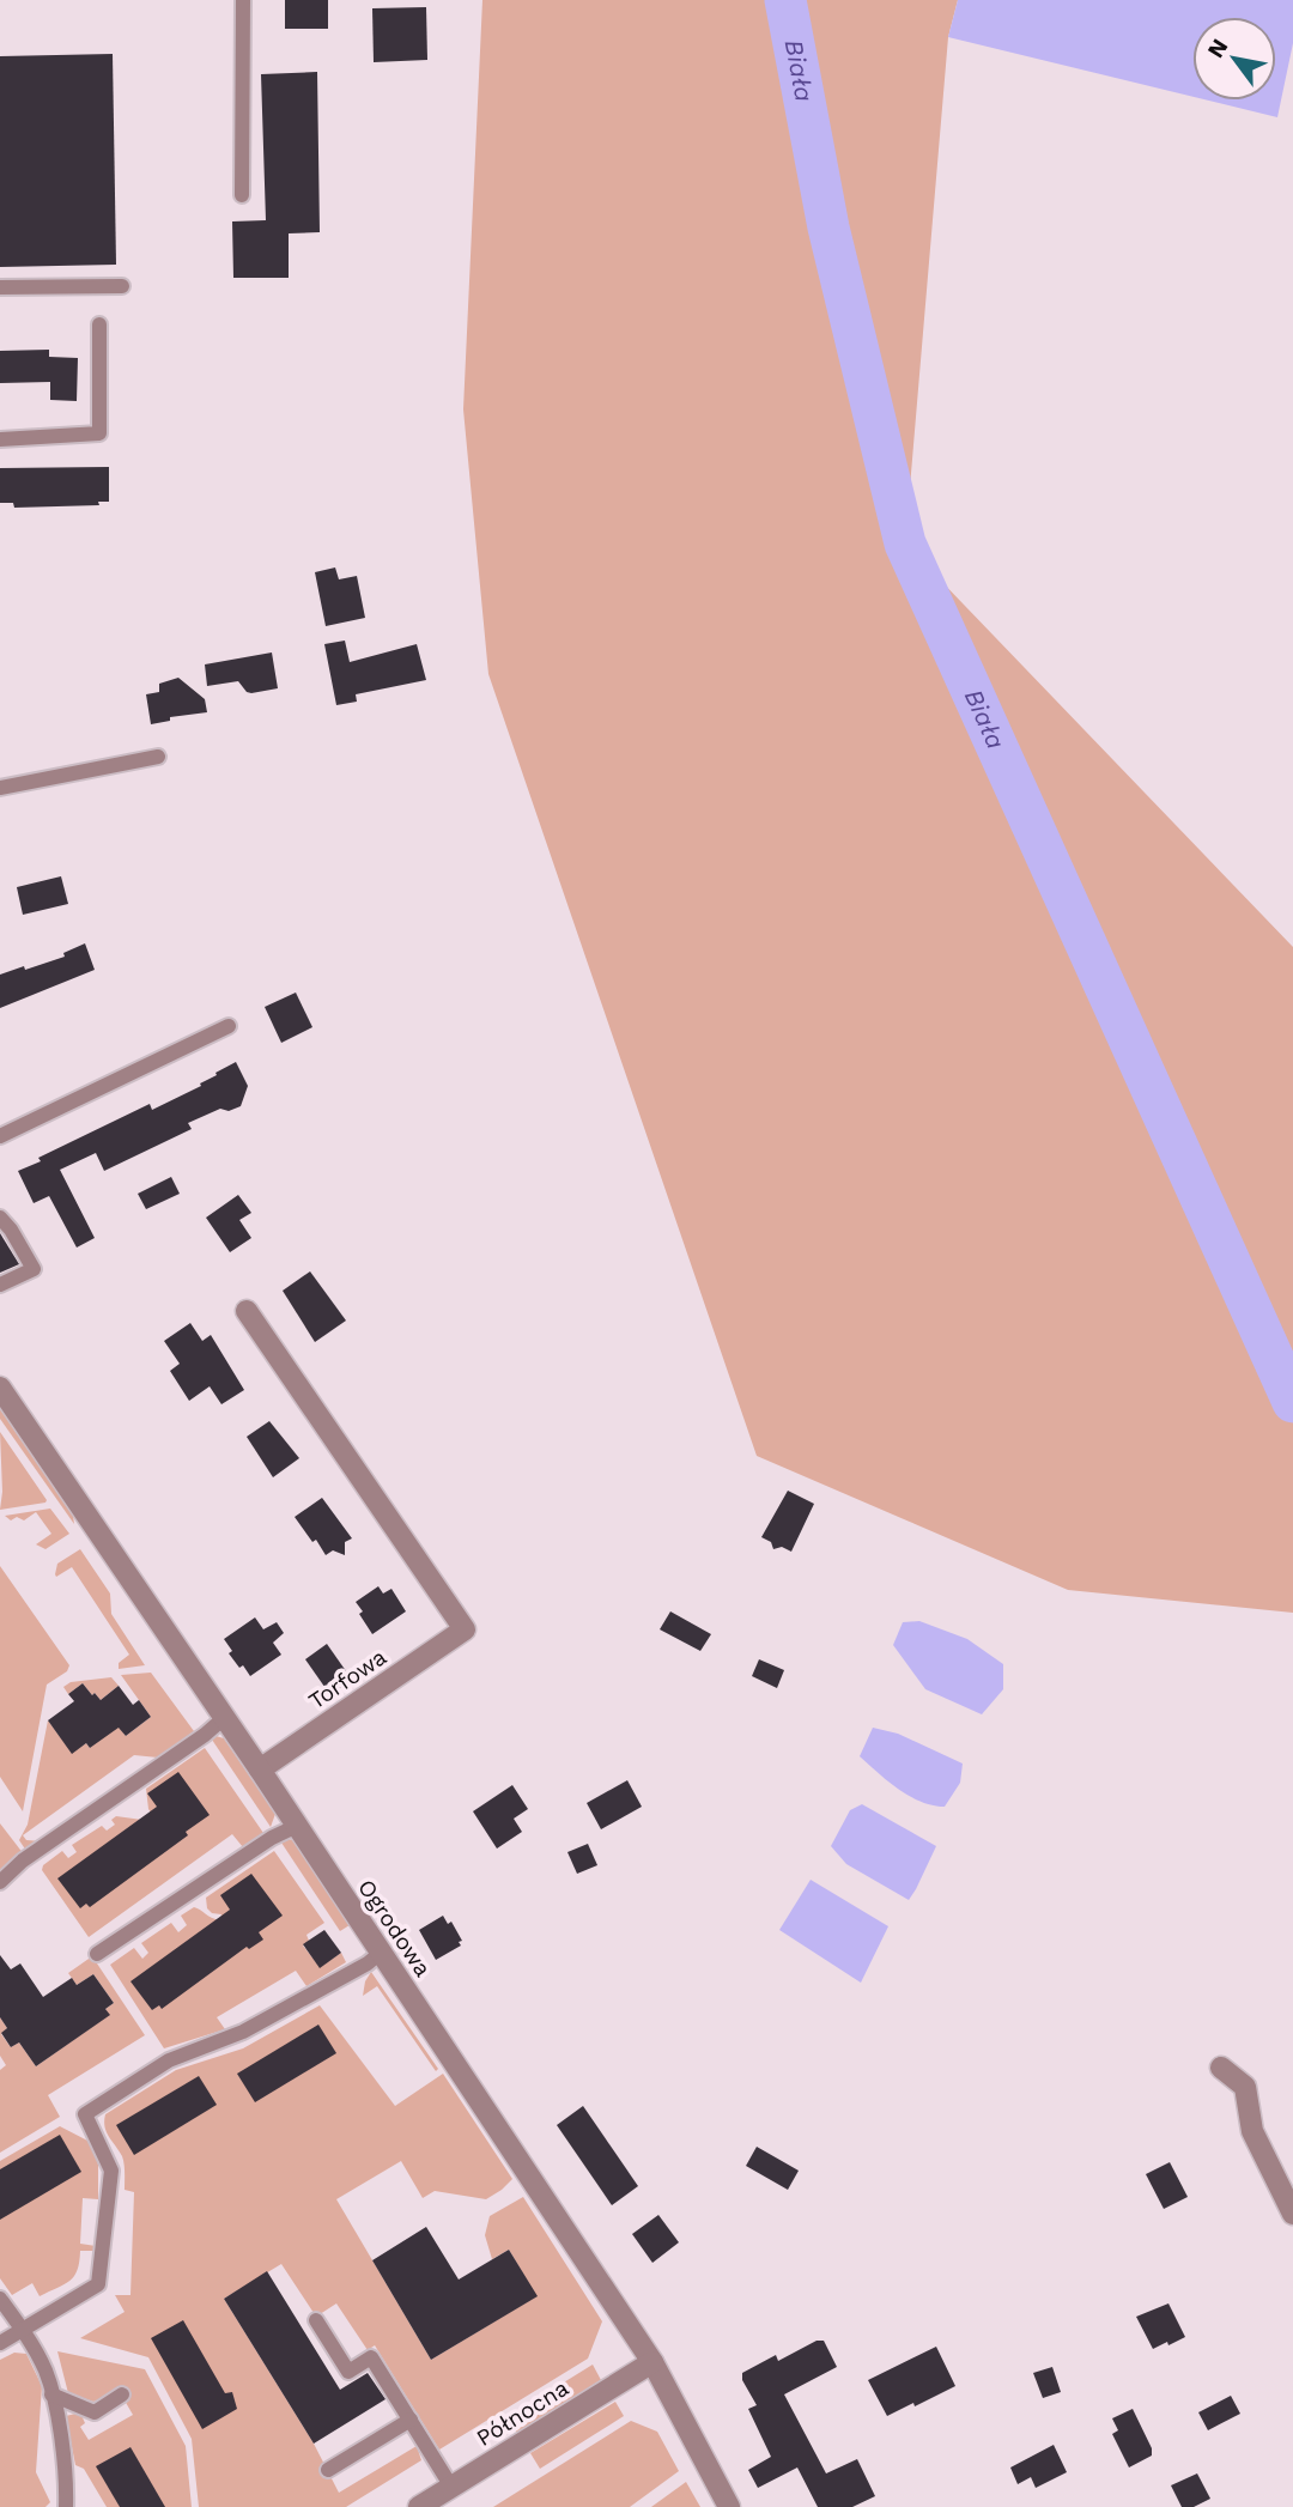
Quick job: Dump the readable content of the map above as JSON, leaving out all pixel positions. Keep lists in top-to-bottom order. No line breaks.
{"streets":{"street":["Torfowa","Ogrodowa","Północna"]},"crossings":[["Torfowa","Ogrodowa"],["Ogrodowa","Północna"]],"water":["Biała"],"north":"top left"}
